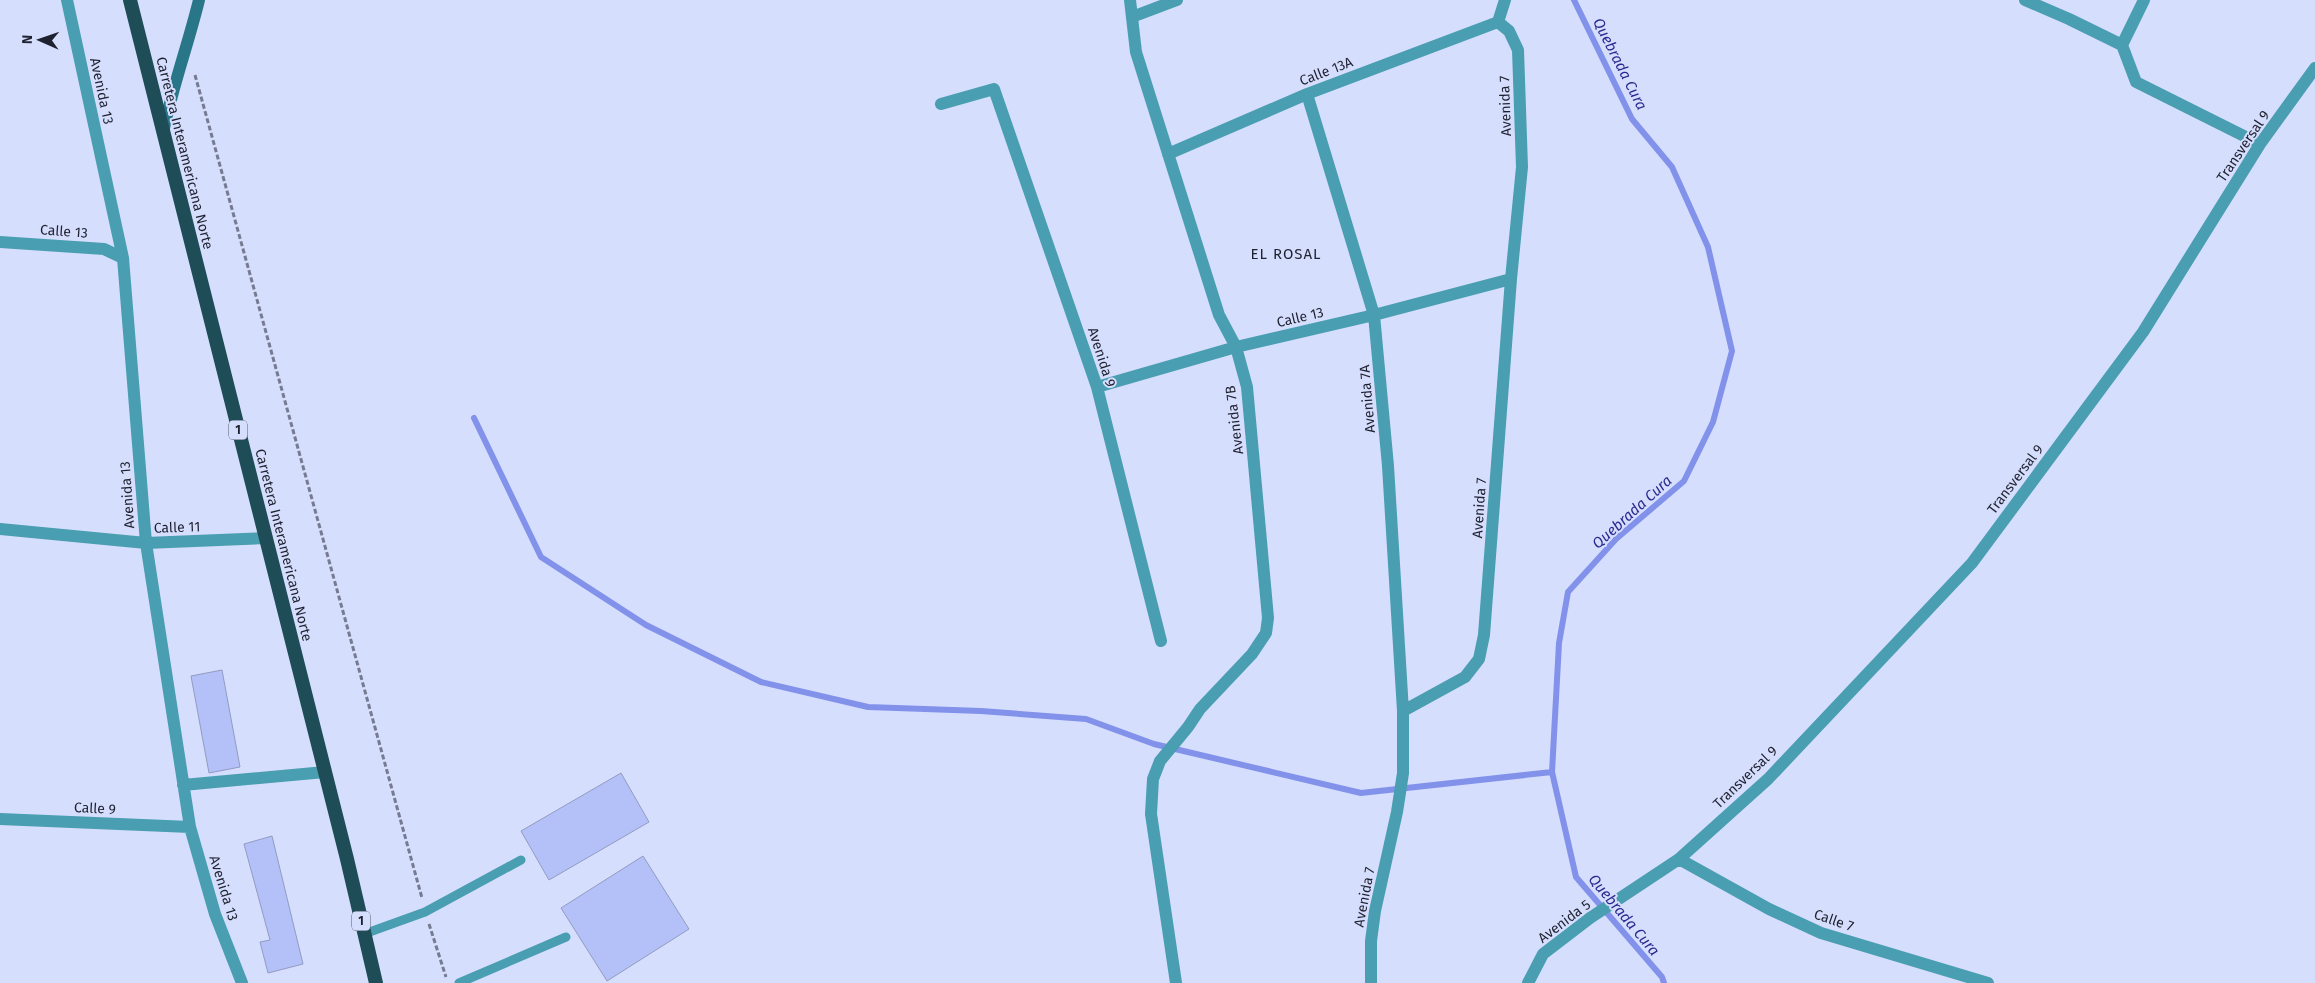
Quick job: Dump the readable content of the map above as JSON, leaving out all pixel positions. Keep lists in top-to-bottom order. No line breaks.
{"streets":{"highway":["Carretera Interamericana Norte","1"],"street":["Calle 13A","Avenida 13","Avenida 7","Transversal 9","Calle 13","Avenida 9","Avenida 7A","Avenida 7B","Calle 11","Calle 9","Calle 7","Avenida 5"]},"crossings":[["Calle 13A","Avenida 7"],["Calle 13A","Avenida 7A"],["Calle 13A","Avenida 7B"],["Avenida 13","Calle 13"],["Avenida 13","Calle 11"],["Avenida 13","Calle 9"],["Avenida 7","Calle 13"],["Avenida 7","Avenida 7A"],["Transversal 9","Calle 7"],["Transversal 9","Avenida 5"],["Carretera Interamericana Norte","Calle 11"],["Calle 13","Avenida 9"],["Calle 13","Avenida 7A"],["Calle 13","Avenida 7B"],["Calle 7","Avenida 5"]],"districts":["EL ROSAL"],"water":["Quebrada Cura"],"north":"left"}
